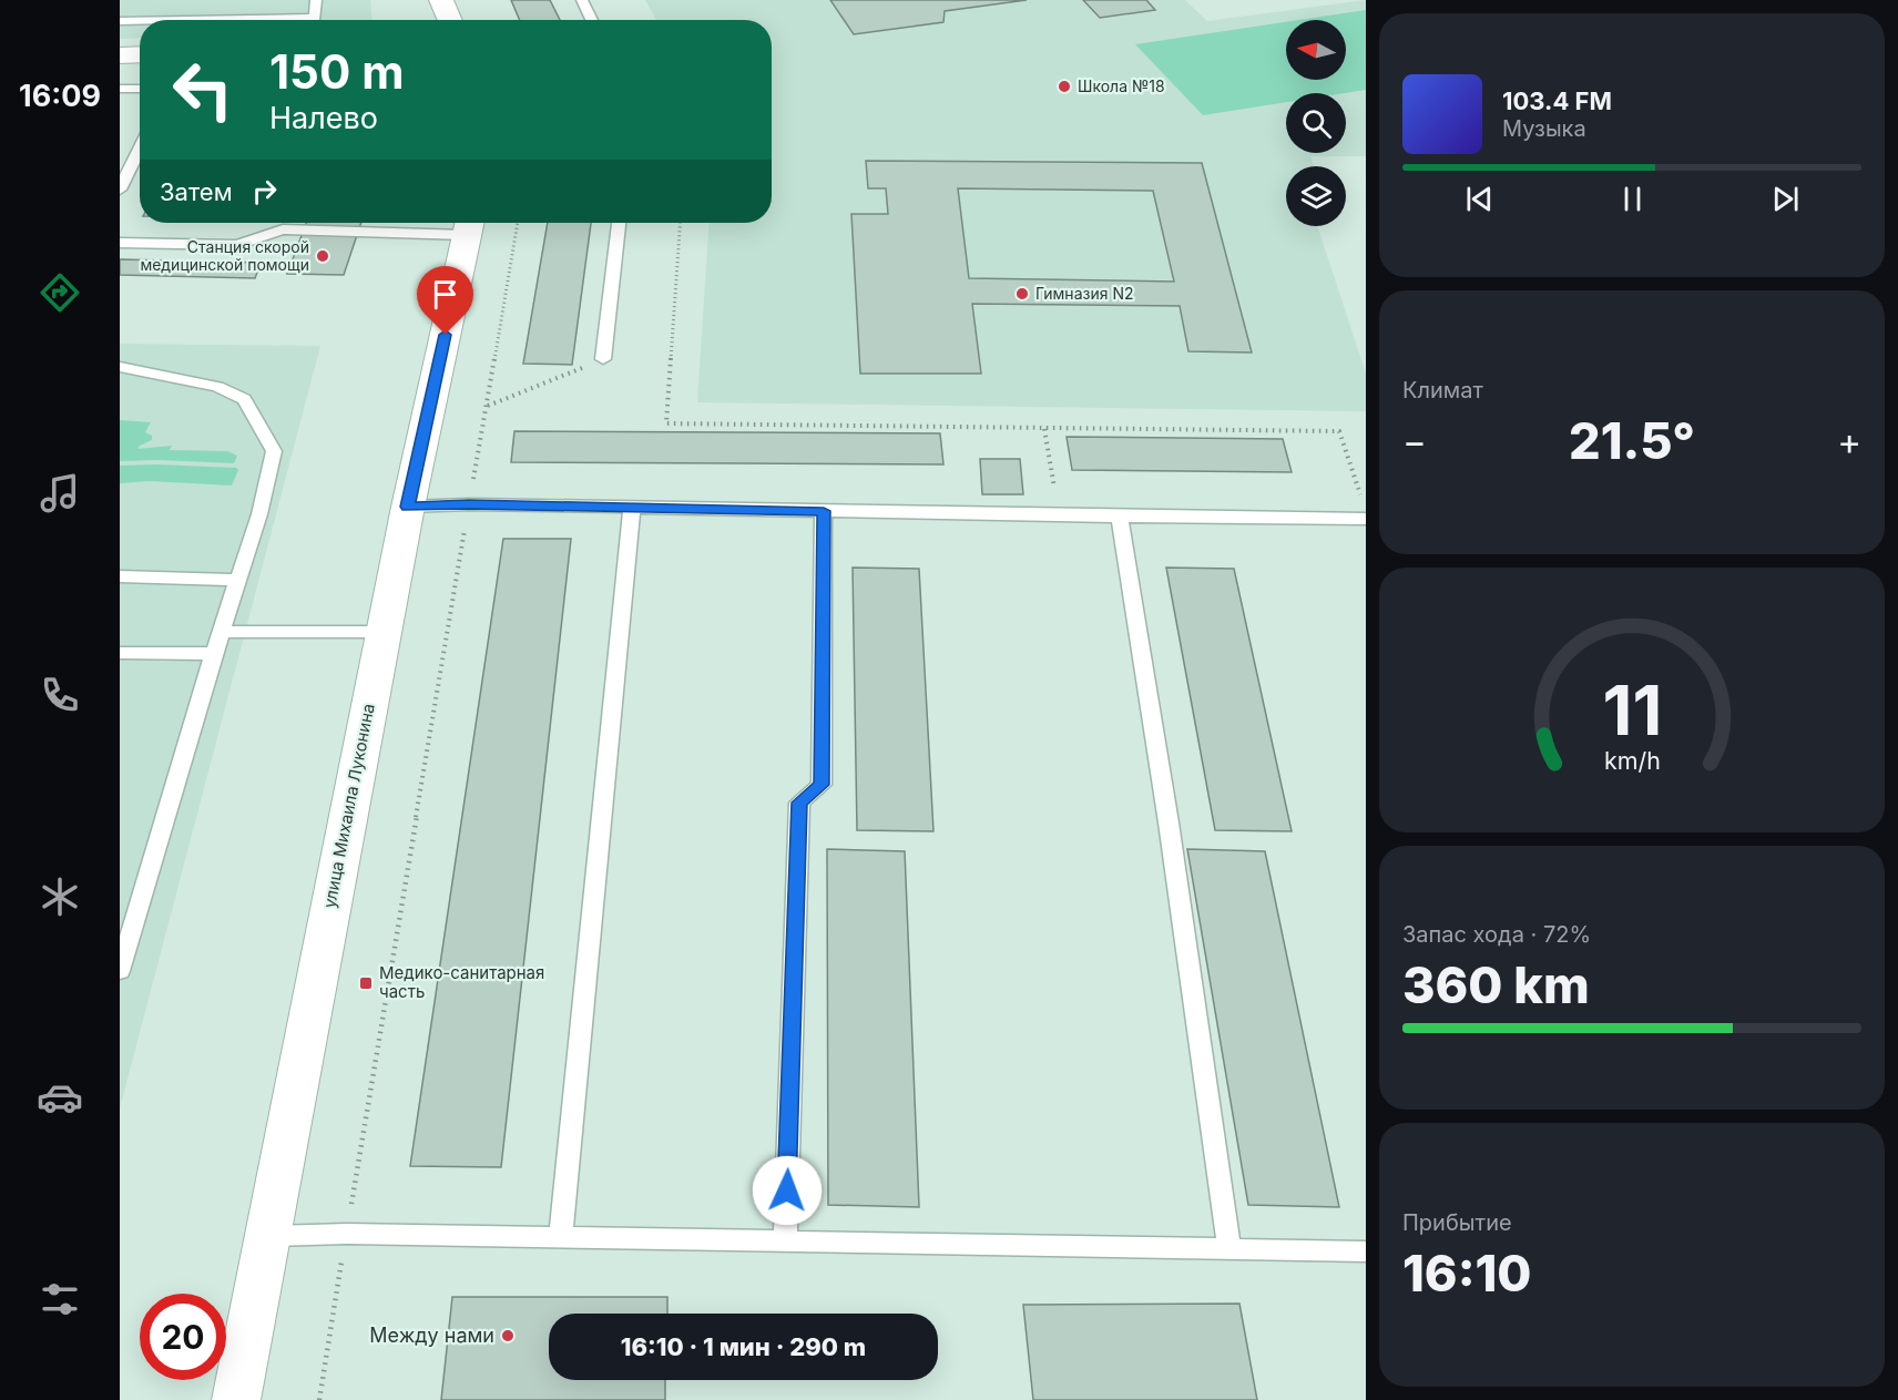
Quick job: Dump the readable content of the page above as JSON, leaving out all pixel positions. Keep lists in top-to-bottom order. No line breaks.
{"streets":{"main road":["улица Михаила Луконина"]},"places":{"other":["Школа №18","Станция скорой медицинской помощи","Гимназия N2","Между нами"],"transit":["Медико-санитарная часть"]},"north":"left","page":{"tabs":"16:09","turn":["150 m","Налево"],"song":["103.4 FM","Музыка"],"then":"Затем","tile":["Климат",["Запас хода · 72%","360 km"],["Прибытие","16:10"]],"heat":["−","21.5°","+"],"limit":"20","trip":"16:10 · 1 мин · 290 m","gauge":["11","km/h"]}}
